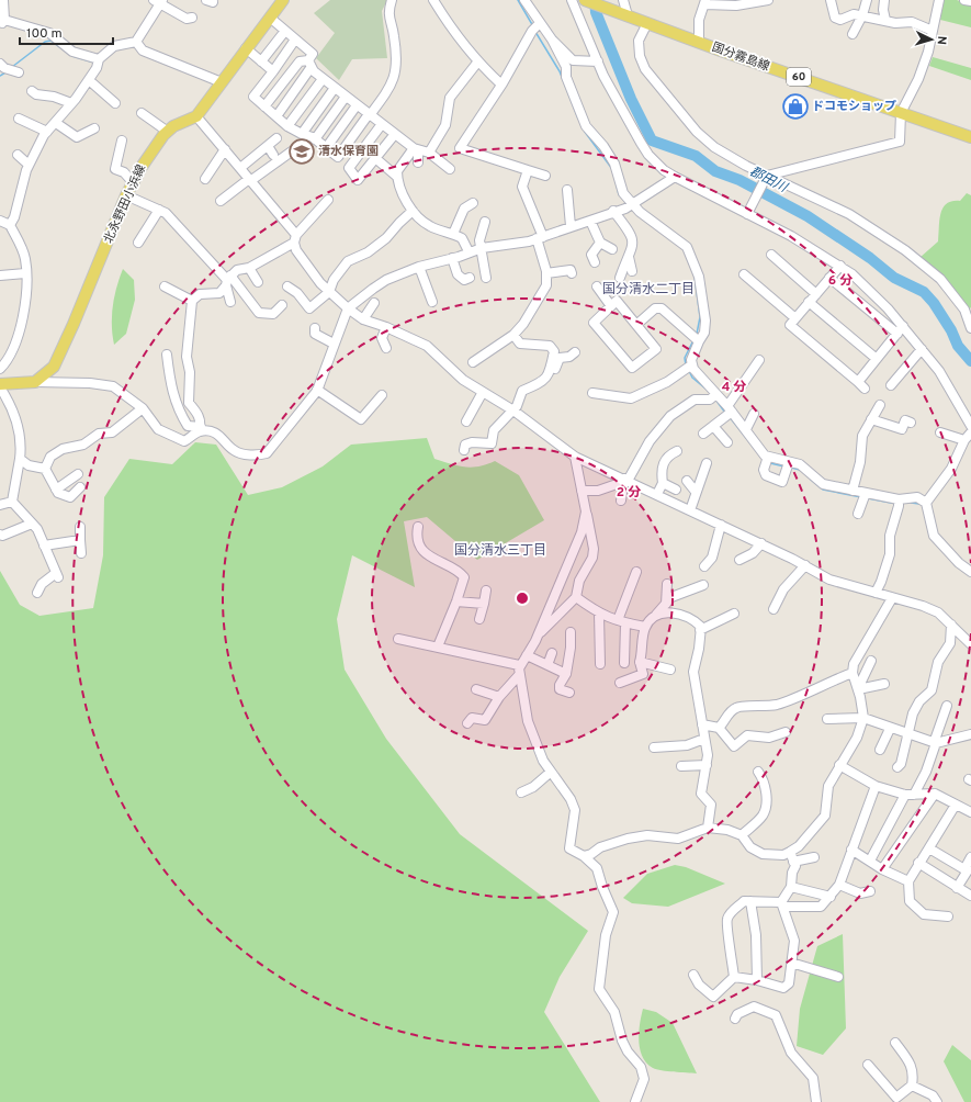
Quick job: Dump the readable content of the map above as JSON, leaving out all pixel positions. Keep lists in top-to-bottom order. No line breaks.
{"streets":{"main road":["国分霧島線","60","北永野田小浜線"]},"districts":["国分清水二丁目","国分清水三丁目"],"water":["郡田川"],"places":{"shop":["ドコモショップ"],"school or university":["清水保育園"]},"scale_bar":"100 m","north":"right","rings":["6 分","4 分","2 分"]}
